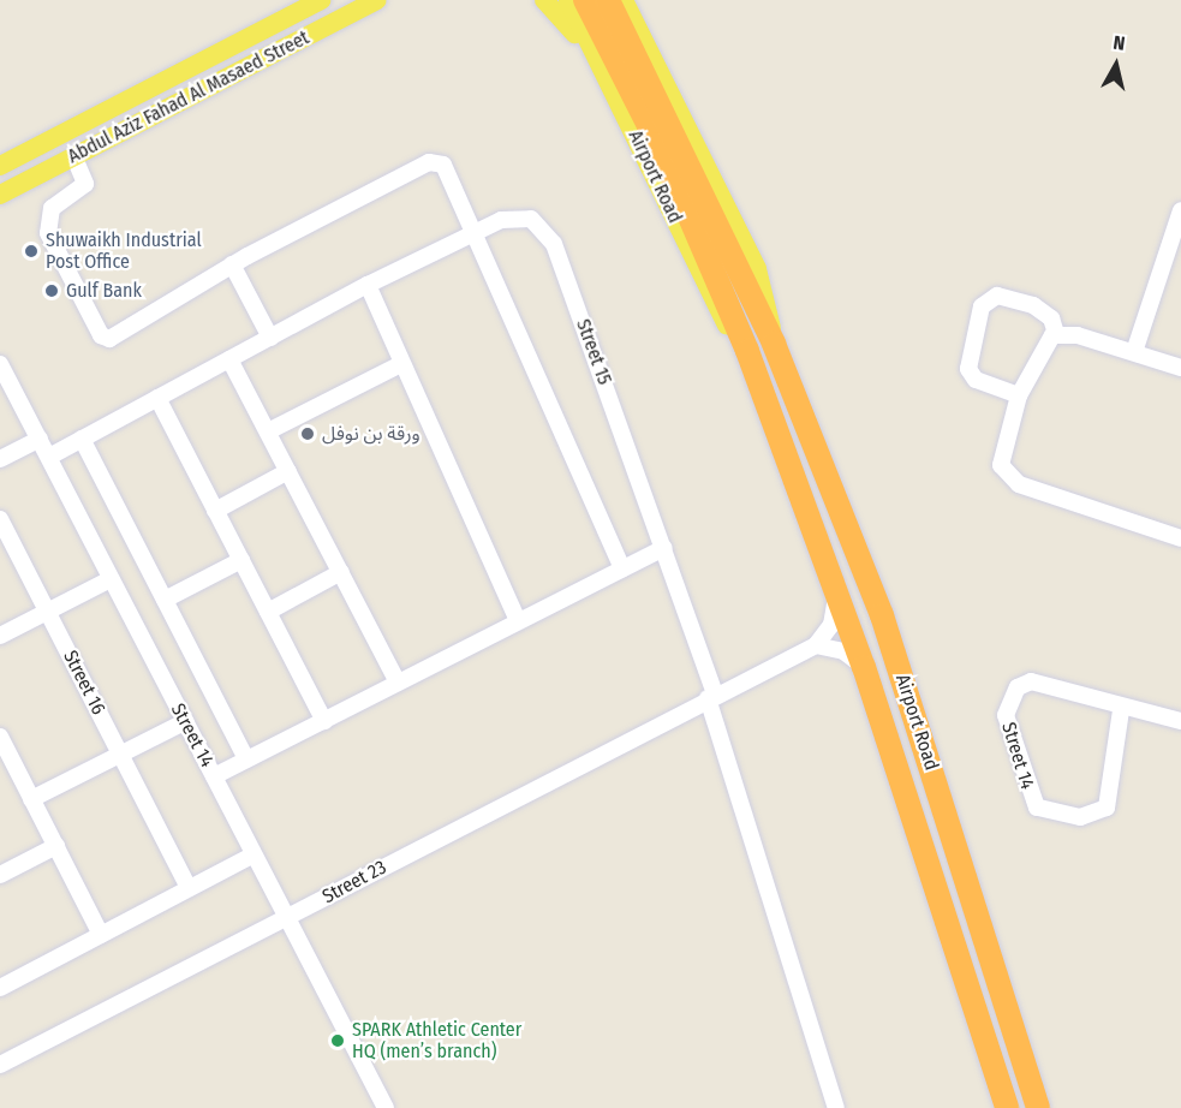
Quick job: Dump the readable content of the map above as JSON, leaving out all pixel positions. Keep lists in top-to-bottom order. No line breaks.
{"streets":{"highway":["Airport Road"],"main road":["Abdul Aziz Fahad Al Masaed Street"],"street":["Street 15","Street 16","Street 14","Street 23"]},"crossings":[["Street 15","Street 14"],["Street 15","Street 23"],["Street 14","Street 23"]],"places":["Shuwaikh Industrial Post Office","Gulf Bank","ورقة بن نوفل","SPARK Athletic Center HQ (men’s branch)"],"north":"top"}
